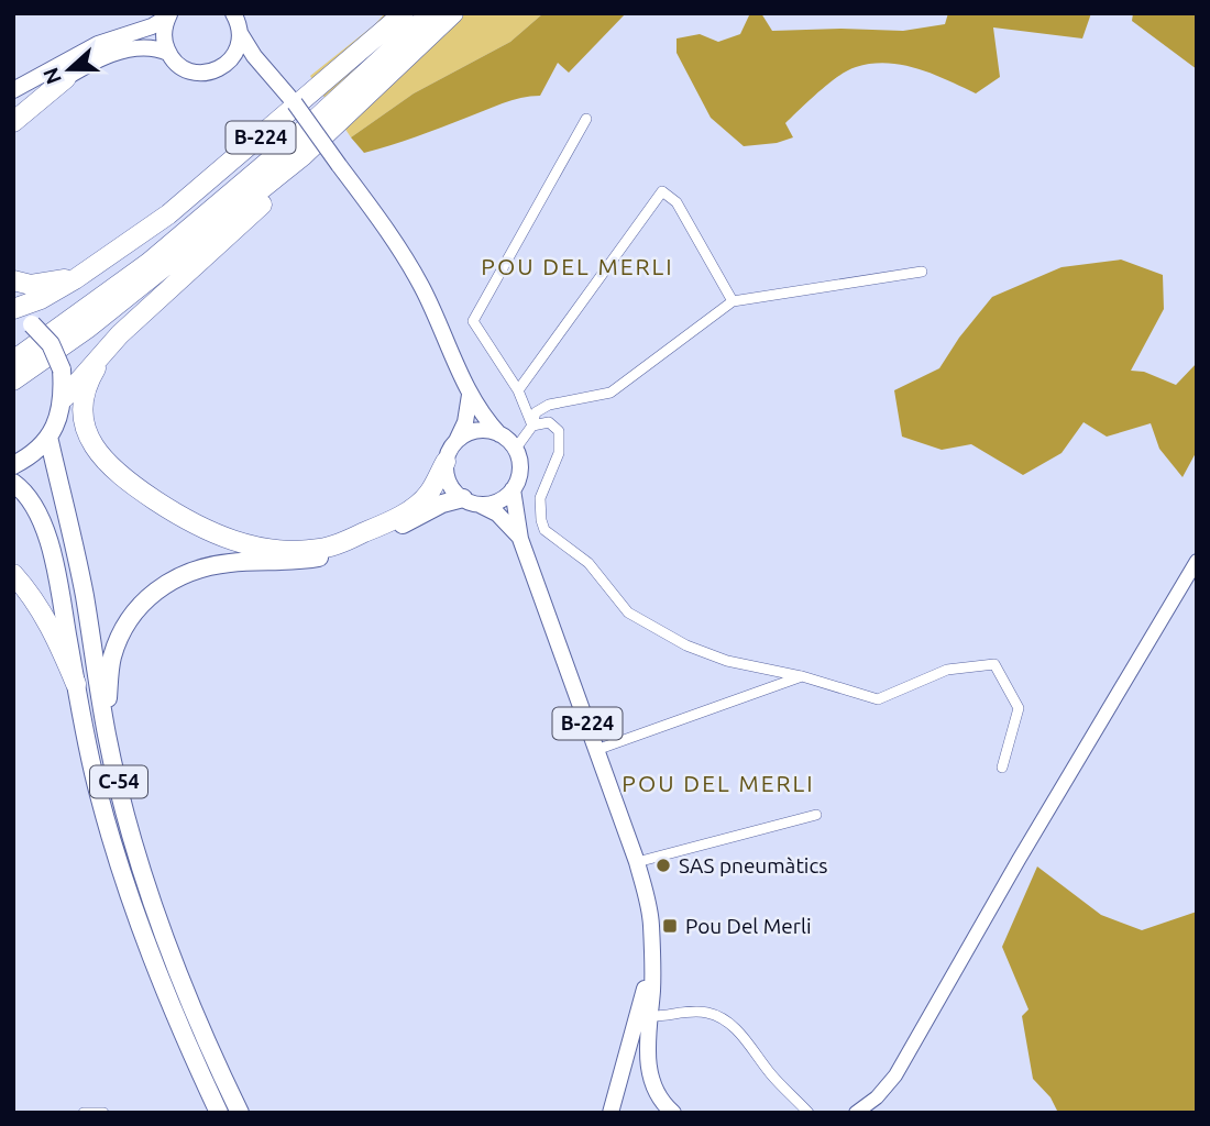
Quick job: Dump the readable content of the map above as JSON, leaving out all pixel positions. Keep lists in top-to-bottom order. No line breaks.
{"streets":{"highway":["B-224","C-54"]},"districts":["POU DEL MERLI","POU DEL MERLI"],"places":{"other":["SAS pneumàtics"],"transit":["Pou Del Merli"]},"north":"left"}
